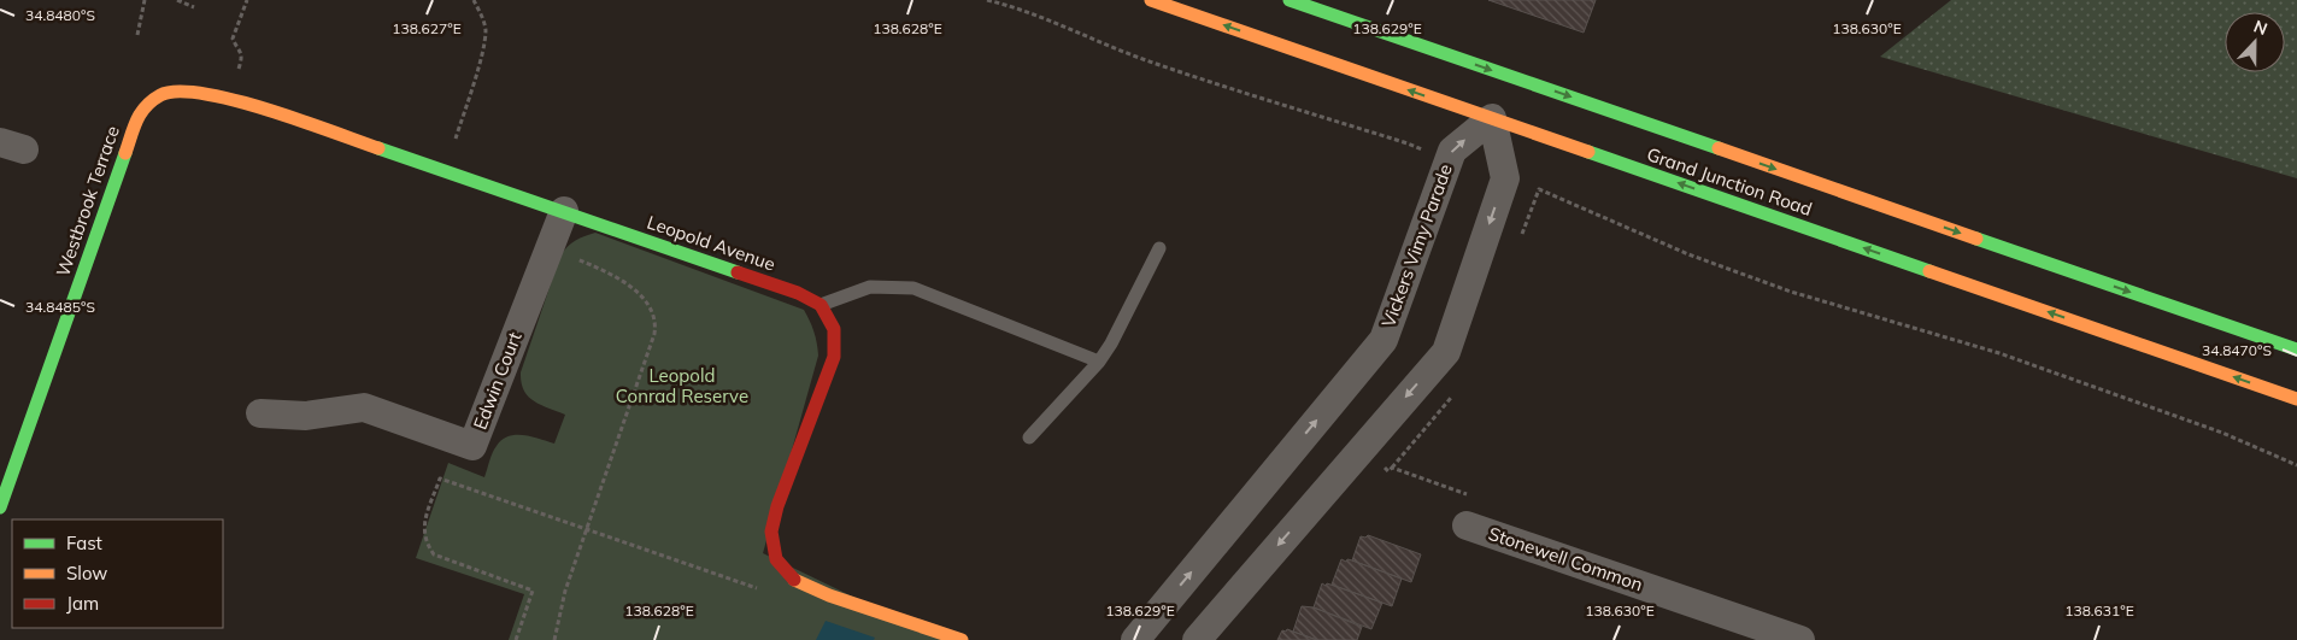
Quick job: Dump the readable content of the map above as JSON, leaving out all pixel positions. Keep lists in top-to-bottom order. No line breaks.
{"streets":{"main road":["Grand Junction Road","Westbrook Terrace","Leopold Avenue"],"street":["Vickers Vimy Parade","Edwin Court","Stonewell Common"]},"crossings":[["Grand Junction Road","Vickers Vimy Parade"],["Westbrook Terrace","Leopold Avenue"],["Leopold Avenue","Edwin Court"]],"parks":["Leopold Conrad Reserve"],"legend":["Fast","Slow","Jam"],"north":"top","coordinates":["34.8480°S","138.627°E","138.628°E","138.629°E","138.630°E","34.8485°S","34.8470°S","138.631°E"]}
